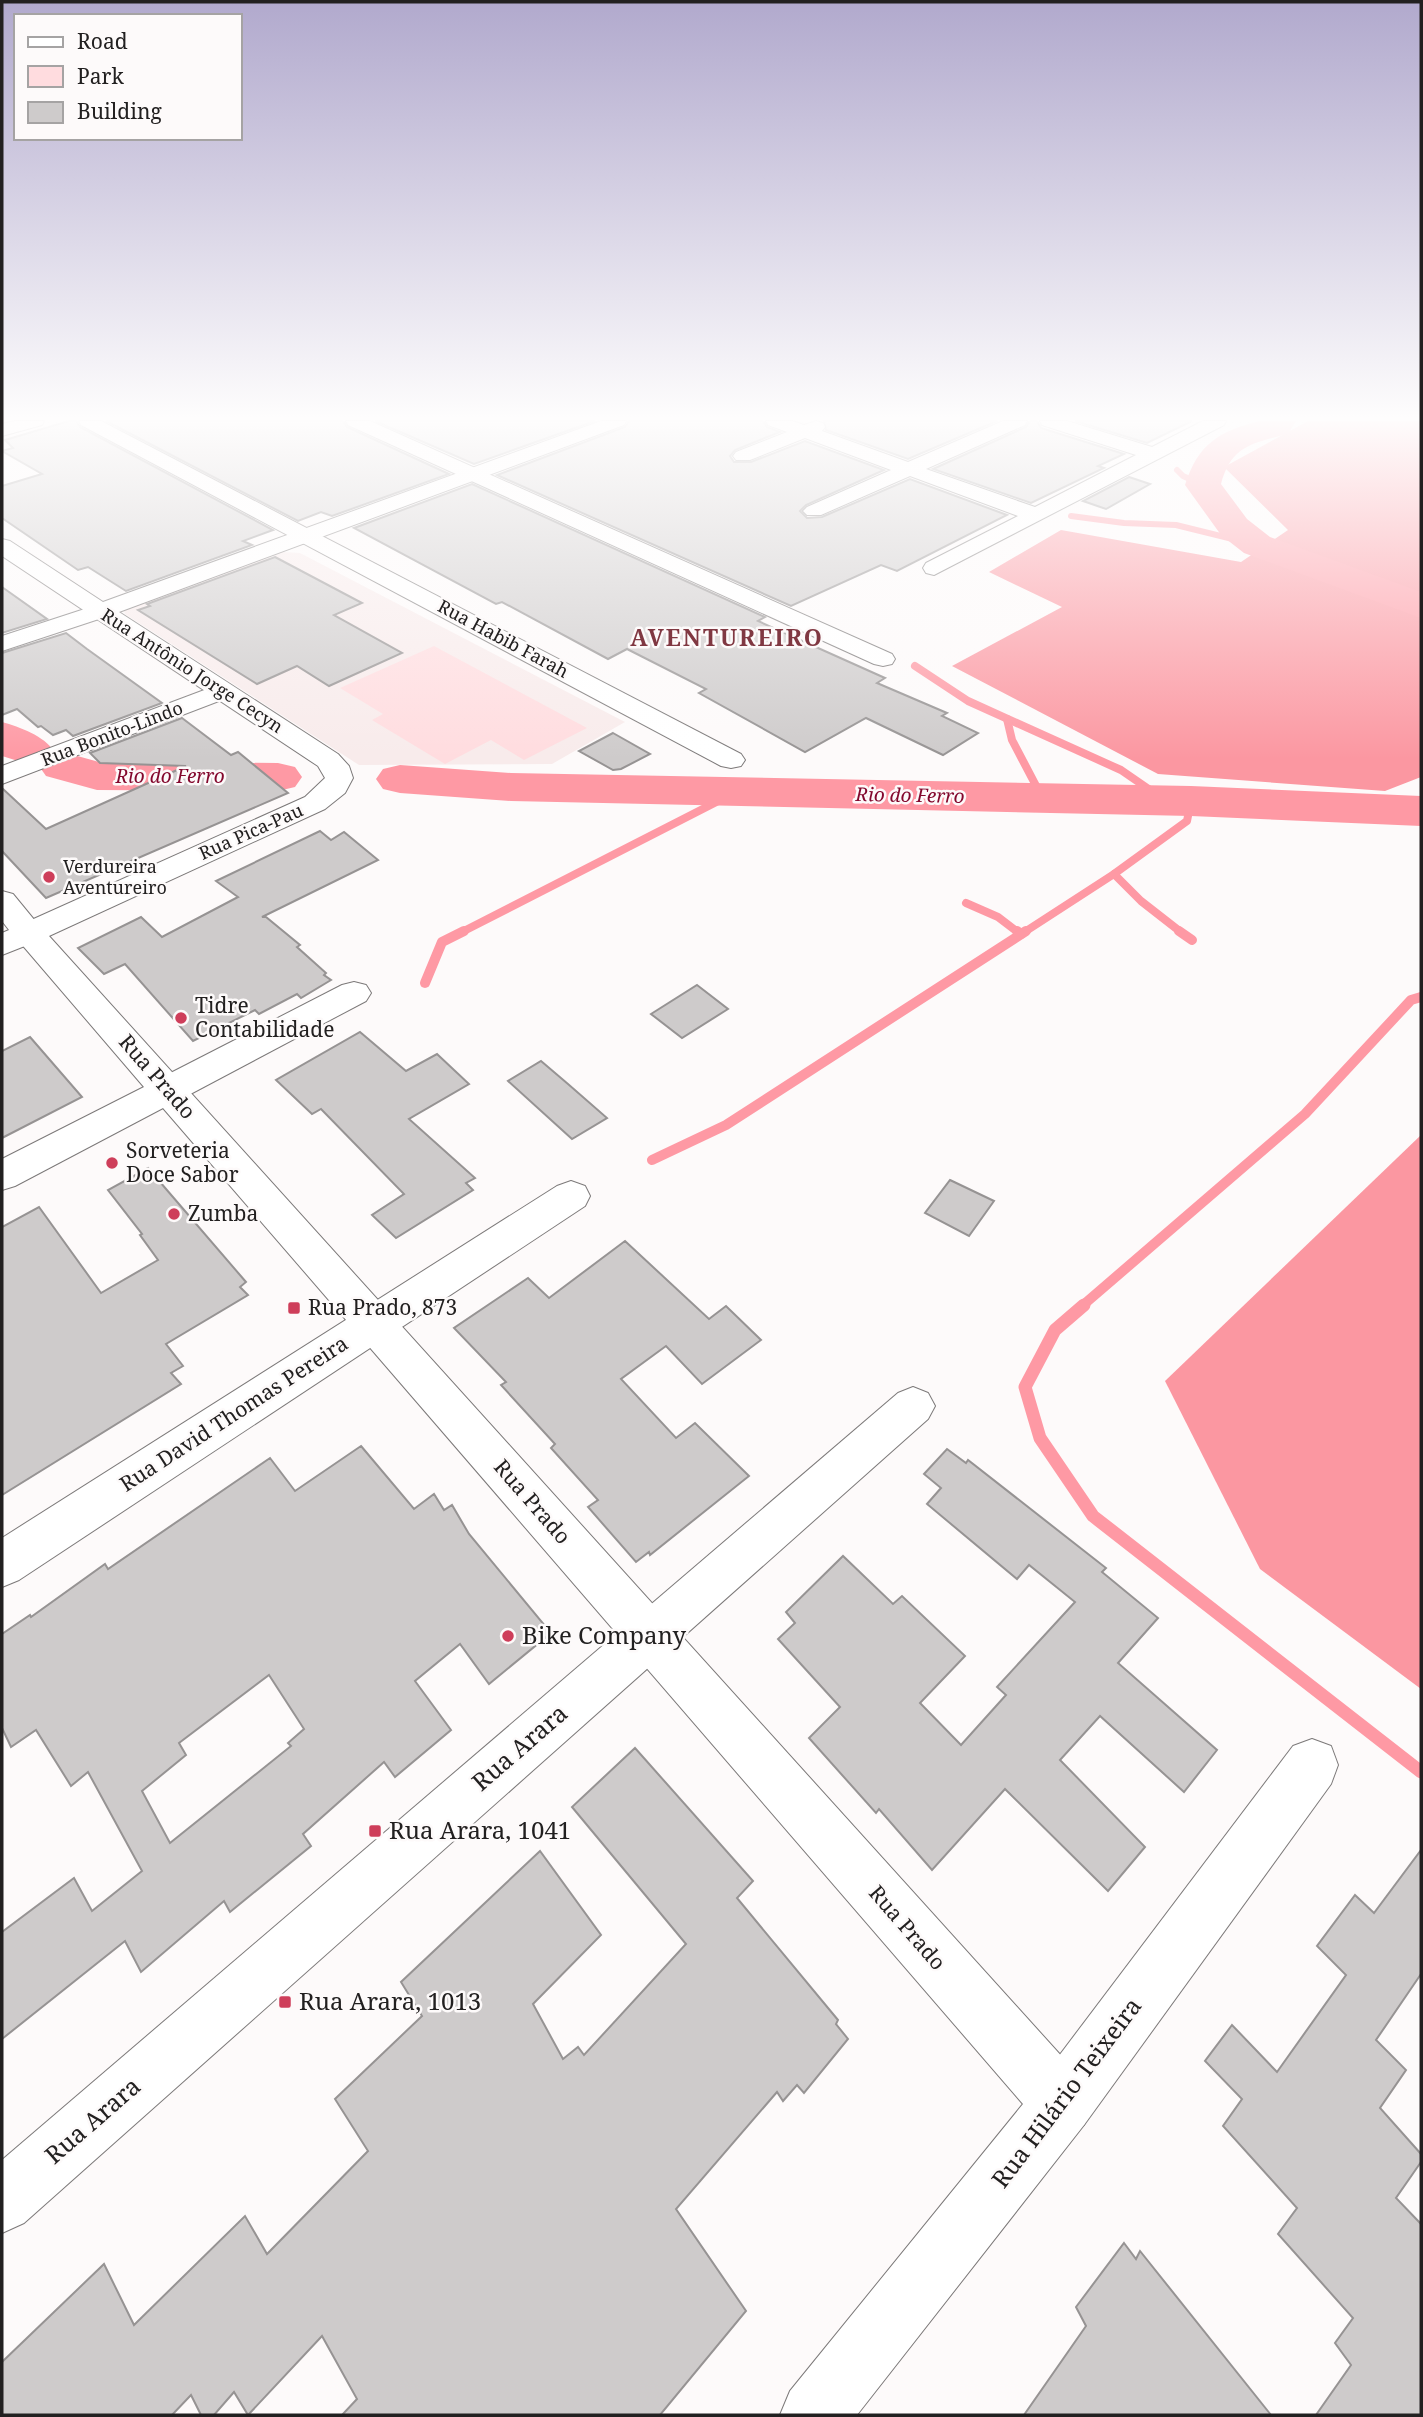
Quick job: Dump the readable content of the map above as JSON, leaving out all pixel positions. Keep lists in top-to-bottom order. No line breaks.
{"streets":{"street":["Rua Habib Farah","Rua Antônio Jorge Cecyn","Rua Bonito-Lindo","Rua Pica-Pau","Rua Prado","Rua David Thomas Pereira","Rua Arara","Rua Hilário Teixeira"]},"crossings":[["Rua Antônio Jorge Cecyn","Rua Bonito-Lindo"],["Rua Antônio Jorge Cecyn","Rua Pica-Pau"],["Rua Pica-Pau","Rua Prado"],["Rua Prado","Rua David Thomas Pereira"],["Rua Prado","Rua Arara"],["Rua Prado","Rua Hilário Teixeira"]],"districts":["AVENTUREIRO"],"water":["Rio do Ferro"],"places":{"other":["Verdureira Aventureiro","Tidre Contabilidade","Sorveteria Doce Sabor","Zumba","Bike Company"],"transit":["Rua Prado, 873","Rua Arara, 1041","Rua Arara, 1013"]},"legend":["Road","Park","Building"]}
